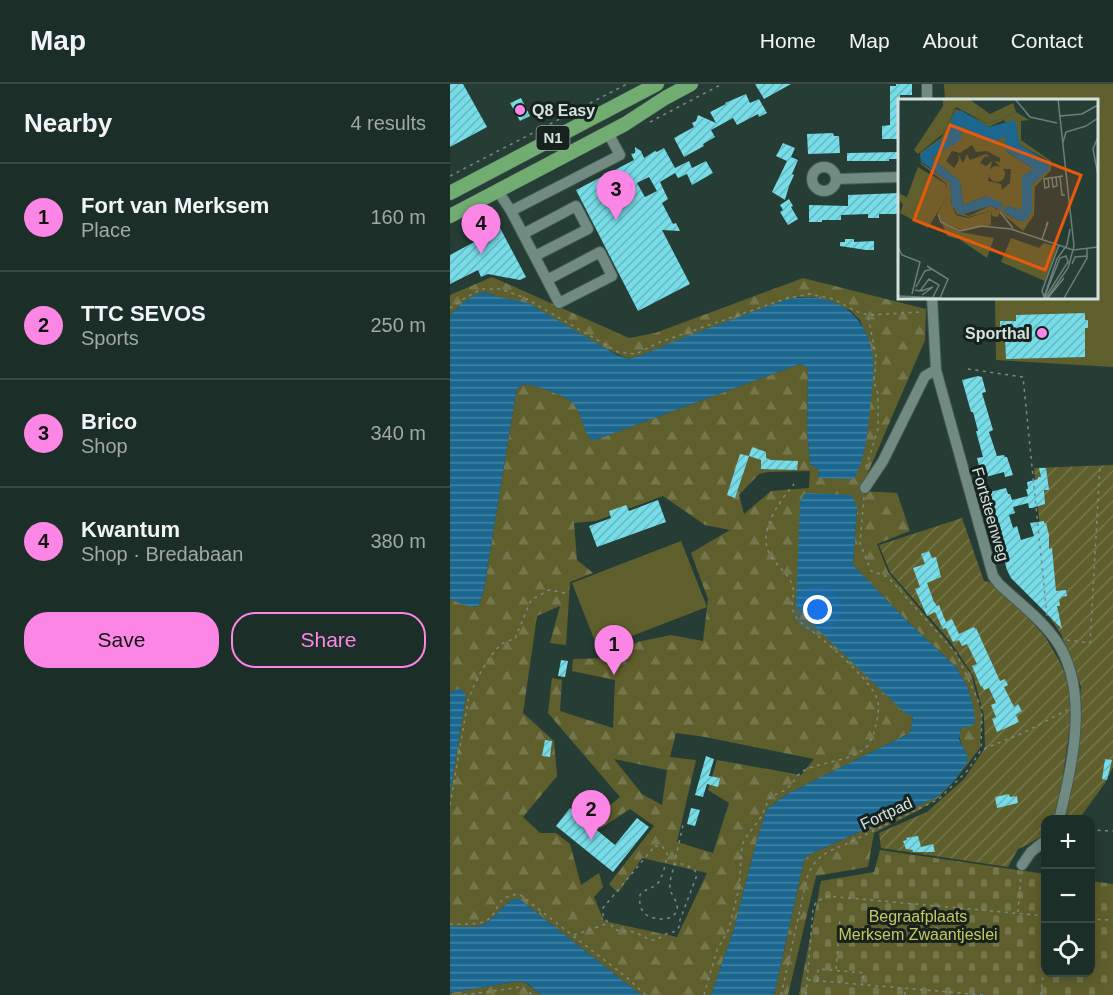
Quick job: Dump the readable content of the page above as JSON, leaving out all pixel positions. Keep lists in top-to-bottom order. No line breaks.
{"streets":{"main road":["N1"],"street":["Fortsteenweg"],"path":["Fortpad"]},"parks":["Begraafplaats Merksem Zwaantjeslei"],"places":["Q8 Easy","Sporthal"],"page":{"header":"Map","nav":["Home","Map","About","Contact"],"heading":["Nearby","4 results"],"list":[{"mark":"1","name":"Fort van Merksem","note":"Place","value":"160 m"},{"mark":"2","name":"TTC SEVOS","note":"Sports","value":"250 m"},{"mark":"3","name":"Brico","note":"Shop","value":"340 m"},{"mark":"4","name":"Kwantum","note":"Shop · Bredabaan","value":"380 m"}],"pins":["3","4","1","2"],"buttons":["Save","Share"],"map_buttons":["+","−"]}}
